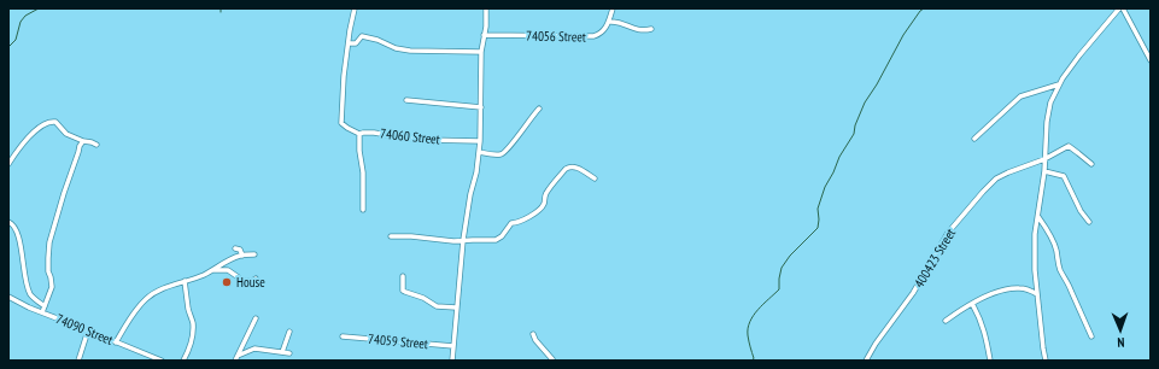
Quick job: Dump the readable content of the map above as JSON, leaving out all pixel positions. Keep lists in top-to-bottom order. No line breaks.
{"streets":{"street":["74056 Street","74060 Street","400423 Street","74090 Street","74059 Street"]},"places":["House"],"north":"bottom"}
